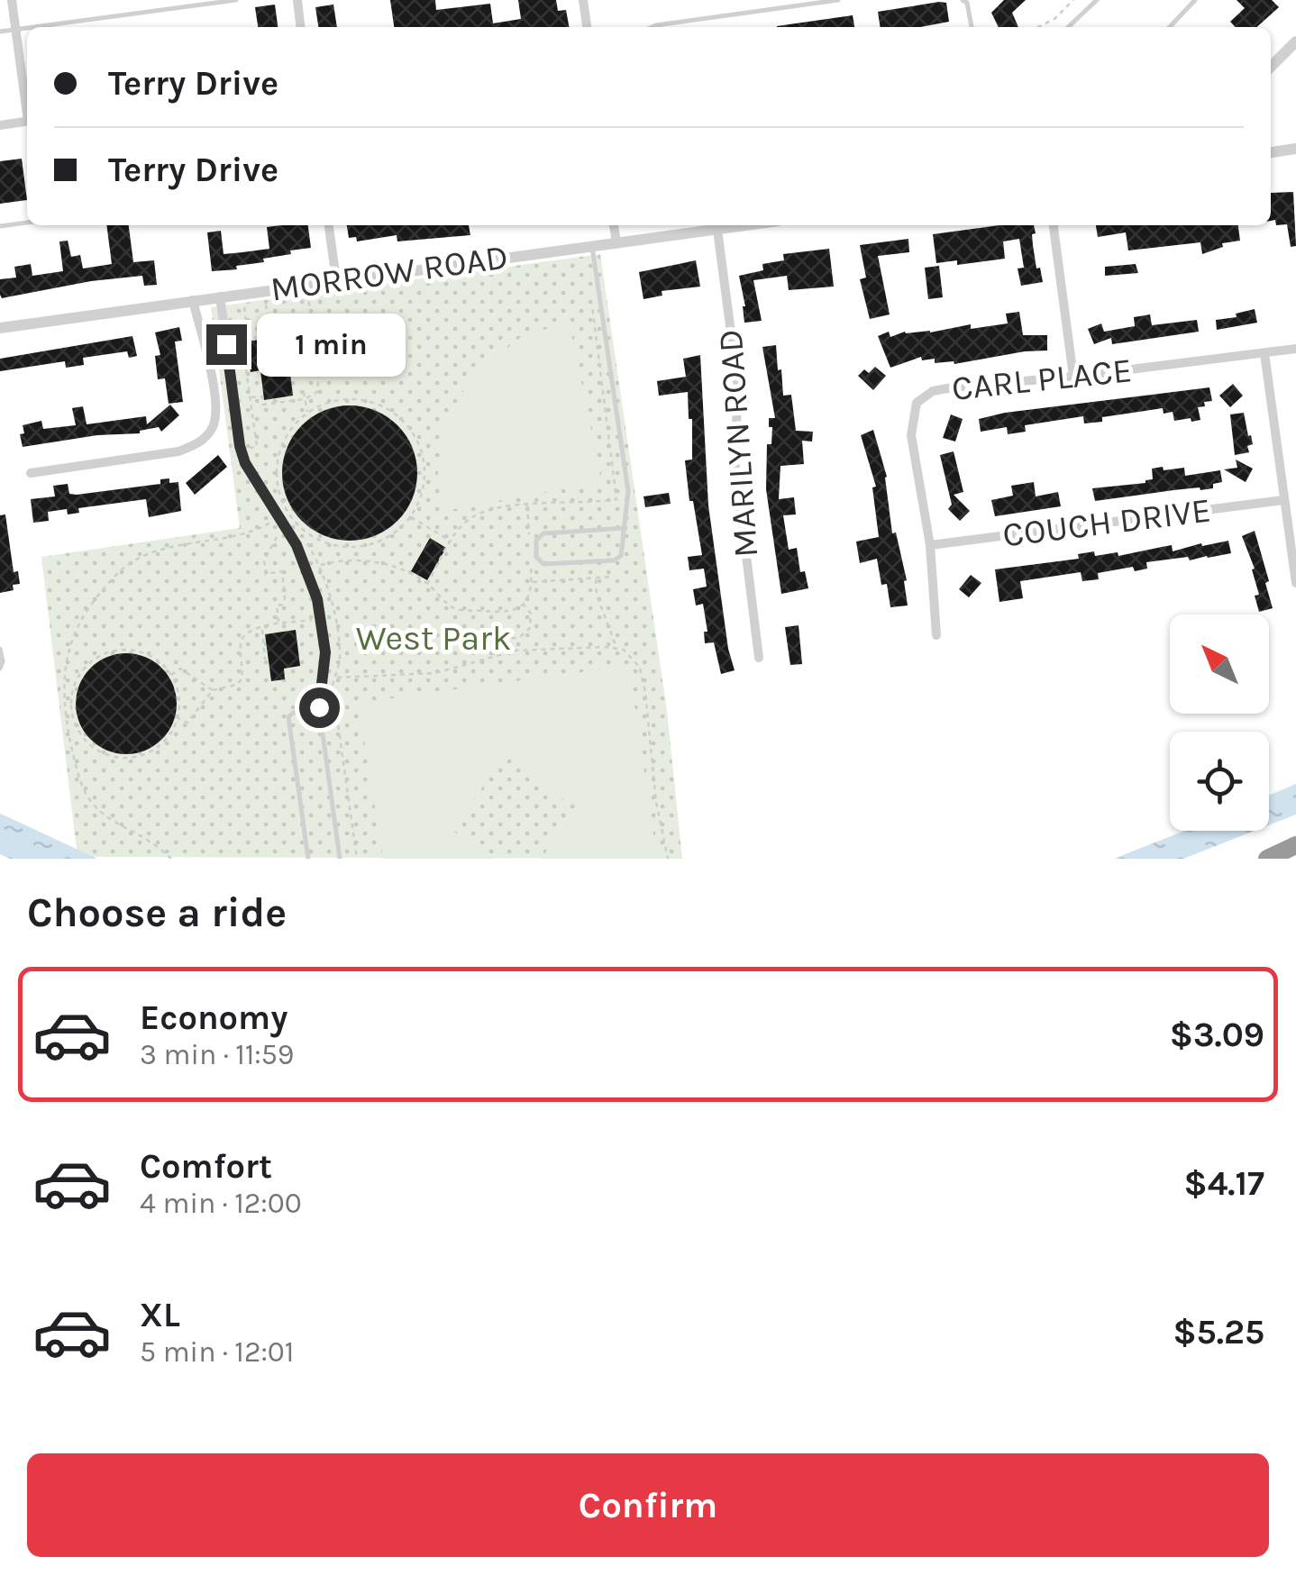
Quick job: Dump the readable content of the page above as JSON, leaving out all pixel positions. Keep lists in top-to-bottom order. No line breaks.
{"streets":{"street":["MORROW ROAD","CARL PLACE","MARILYN ROAD","COUCH DRIVE"]},"crossings":[["MORROW ROAD","MARILYN ROAD"],["CARL PLACE","COUCH DRIVE"]],"parks":["West Park"],"north":"top left","page":{"banner":["Terry Drive","Terry Drive"],"bubble":"1 min","heading":"Choose a ride","list":[{"name":"Economy","note":"3 min · 11:59","value":"$3.09"},{"name":"Comfort","note":"4 min · 12:00","value":"$4.17"},{"name":"XL","note":"5 min · 12:01","value":"$5.25"}],"buttons":"Confirm"}}
